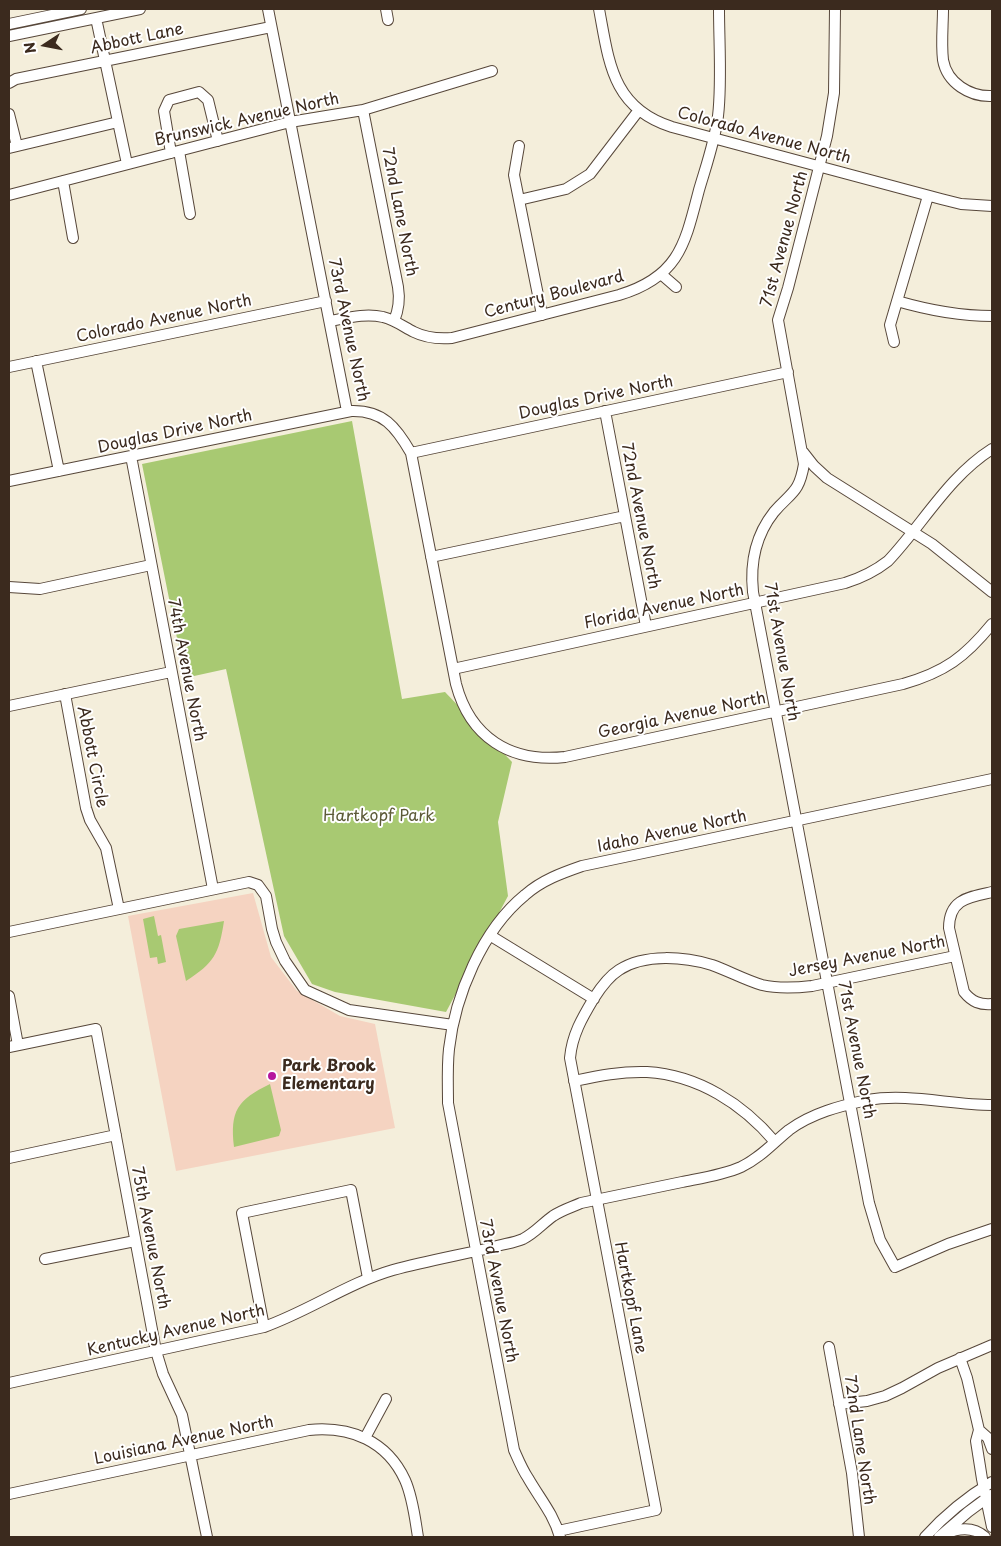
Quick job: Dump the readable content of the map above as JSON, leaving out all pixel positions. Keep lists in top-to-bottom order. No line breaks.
{"streets":{"street":["Abbott Lane","Brunswick Avenue North","Colorado Avenue North","72nd Lane North","71st Avenue North","Century Boulevard","73rd Avenue North","Douglas Drive North","72nd Avenue North","Florida Avenue North","74th Avenue North","Georgia Avenue North","Abbott Circle","Idaho Avenue North","Jersey Avenue North","75th Avenue North","Hartkopf Lane","Kentucky Avenue North","Louisiana Avenue North"]},"crossings":[["Abbott Lane","73rd Avenue North"],["Brunswick Avenue North","72nd Lane North"],["Brunswick Avenue North","73rd Avenue North"],["Colorado Avenue North","71st Avenue North"],["Colorado Avenue North","Century Boulevard"],["Colorado Avenue North","73rd Avenue North"],["72nd Lane North","Century Boulevard"],["71st Avenue North","Douglas Drive North"],["71st Avenue North","Florida Avenue North"],["71st Avenue North","Georgia Avenue North"],["71st Avenue North","Idaho Avenue North"],["71st Avenue North","Jersey Avenue North"],["71st Avenue North","Kentucky Avenue North"],["Century Boulevard","73rd Avenue North"],["73rd Avenue North","Douglas Drive North"],["73rd Avenue North","Florida Avenue North"],["73rd Avenue North","Georgia Avenue North"],["73rd Avenue North","Idaho Avenue North"],["73rd Avenue North","Hartkopf Lane"],["73rd Avenue North","Kentucky Avenue North"],["Douglas Drive North","72nd Avenue North"],["Douglas Drive North","74th Avenue North"],["72nd Avenue North","Florida Avenue North"],["Jersey Avenue North","Hartkopf Lane"],["75th Avenue North","Kentucky Avenue North"],["75th Avenue North","Louisiana Avenue North"],["Hartkopf Lane","Kentucky Avenue North"]],"parks":["Hartkopf Park"],"places":["Park Brook Elementary"],"north":"left"}
